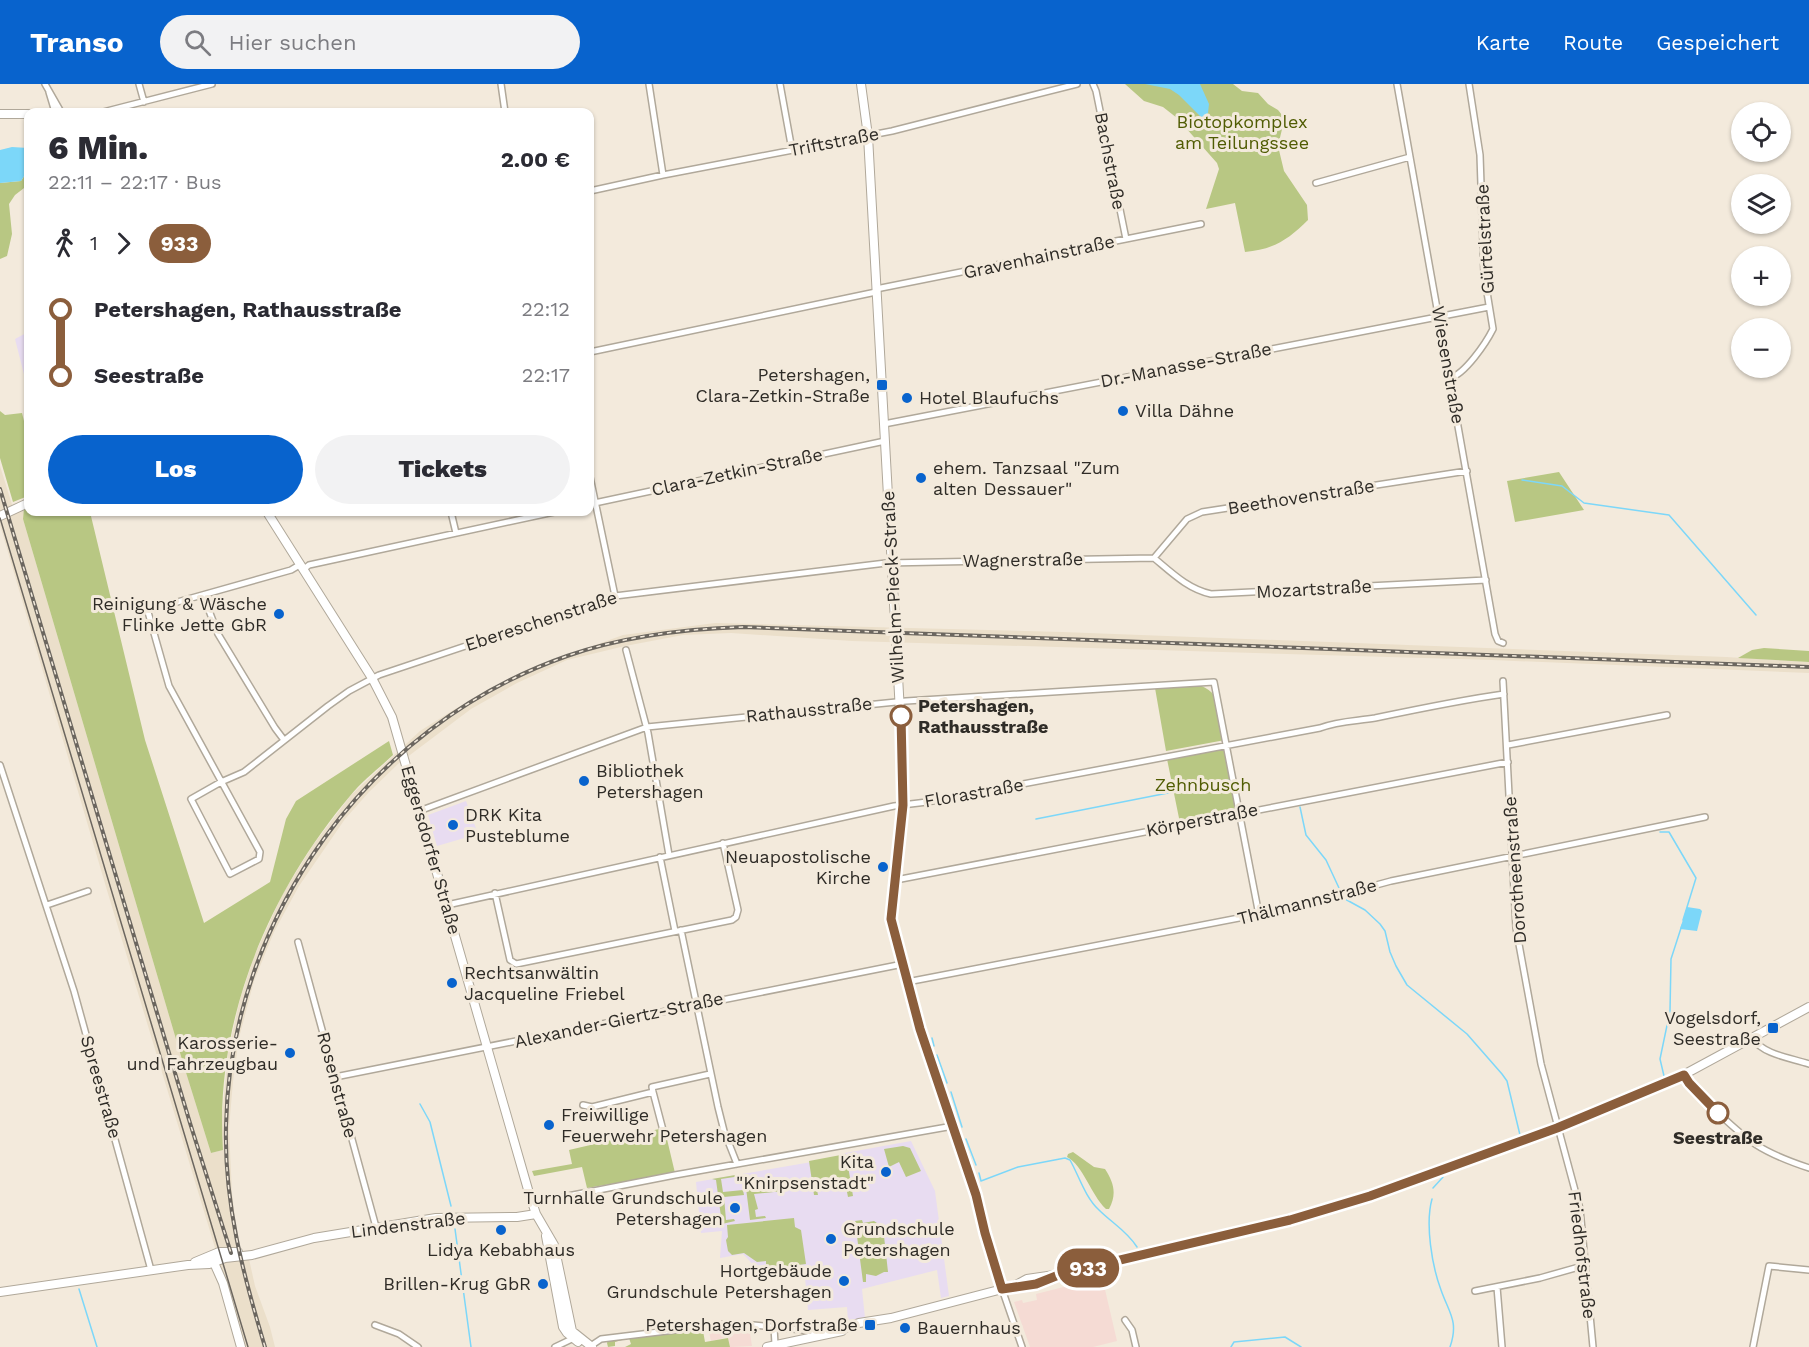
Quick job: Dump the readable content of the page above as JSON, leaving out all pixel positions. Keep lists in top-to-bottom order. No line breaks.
{"streets":{"street":["Triftstraße","Bachstraße","Gürtelstraße","Gravenhainstraße","Dr.-Manasse-Straße","Wiesenstraße","Clara-Zetkin-Straße","Beethovenstraße","Wagnerstraße","Wilhelm-Pieck-Straße","Mozartstraße","Ebereschenstraße","Rathausstraße","Florastraße","Körperstraße","Eggersdorfer Straße","Dorotheenstraße","Thälmannstraße","Alexander-Giertz-Straße","Rosenstraße","Spreestraße","Lindenstraße","Friedhofstraße"]},"crossings":[["Triftstraße","Wilhelm-Pieck-Straße"],["Bachstraße","Gravenhainstraße"],["Gürtelstraße","Dr.-Manasse-Straße"],["Gürtelstraße","Wiesenstraße"],["Gravenhainstraße","Wilhelm-Pieck-Straße"],["Dr.-Manasse-Straße","Wiesenstraße"],["Dr.-Manasse-Straße","Wilhelm-Pieck-Straße"],["Wiesenstraße","Beethovenstraße"],["Wiesenstraße","Mozartstraße"],["Clara-Zetkin-Straße","Wilhelm-Pieck-Straße"],["Beethovenstraße","Wagnerstraße"],["Beethovenstraße","Mozartstraße"],["Wagnerstraße","Wilhelm-Pieck-Straße"],["Wagnerstraße","Mozartstraße"],["Wagnerstraße","Ebereschenstraße"],["Wilhelm-Pieck-Straße","Ebereschenstraße"],["Wilhelm-Pieck-Straße","Rathausstraße"],["Wilhelm-Pieck-Straße","Florastraße"],["Wilhelm-Pieck-Straße","Körperstraße"],["Wilhelm-Pieck-Straße","Thälmannstraße"],["Wilhelm-Pieck-Straße","Alexander-Giertz-Straße"],["Ebereschenstraße","Eggersdorfer Straße"],["Rathausstraße","Florastraße"],["Rathausstraße","Eggersdorfer Straße"],["Florastraße","Eggersdorfer Straße"],["Florastraße","Dorotheenstraße"],["Körperstraße","Dorotheenstraße"],["Eggersdorfer Straße","Alexander-Giertz-Straße"],["Eggersdorfer Straße","Lindenstraße"],["Dorotheenstraße","Thälmannstraße"],["Dorotheenstraße","Friedhofstraße"],["Alexander-Giertz-Straße","Rosenstraße"],["Rosenstraße","Lindenstraße"],["Spreestraße","Lindenstraße"]],"parks":["Biotopkomplex am Teilungssee","Zehnbusch"],"places":{"transit":["Petershagen, Clara-Zetkin-Straße","Vogelsdorf, Seestraße","Petershagen, Dorfstraße"],"other":["Hotel Blaufuchs","Villa Dähne","ehem. Tanzsaal \"Zum alten Dessauer\"","Reinigung & Wäsche Flinke Jette GbR","Petershagen, Rathausstraße","Bibliothek Petershagen","DRK Kita Pusteblume","Neuapostolische Kirche","Rechtsanwältin Jacqueline Friebel","Karosserie- und Fahrzeugbau","Seestraße","Freiwillige Feuerwehr Petershagen","Kita \"Knirpsenstadt\"","Turnhalle Grundschule Petershagen","Lidya Kebabhaus","Grundschule Petershagen","Hortgebäude Grundschule Petershagen","Brillen-Krug GbR","Bauernhaus"]},"lines":["bus line 933"],"page":{"header":"Transo","search":"Hier suchen","nav":["Karte","Route","Gespeichert"],"on_map":"933","map_buttons":["+","−"],"heading":["6 Min.","22:11 – 22:17 · Bus","2.00 €"],"legs":["1","933"],"list":[{"name":"Petershagen, Rathausstraße","value":"22:12"},{"name":"Seestraße","value":"22:17"}],"buttons":["Los","Tickets"]}}
